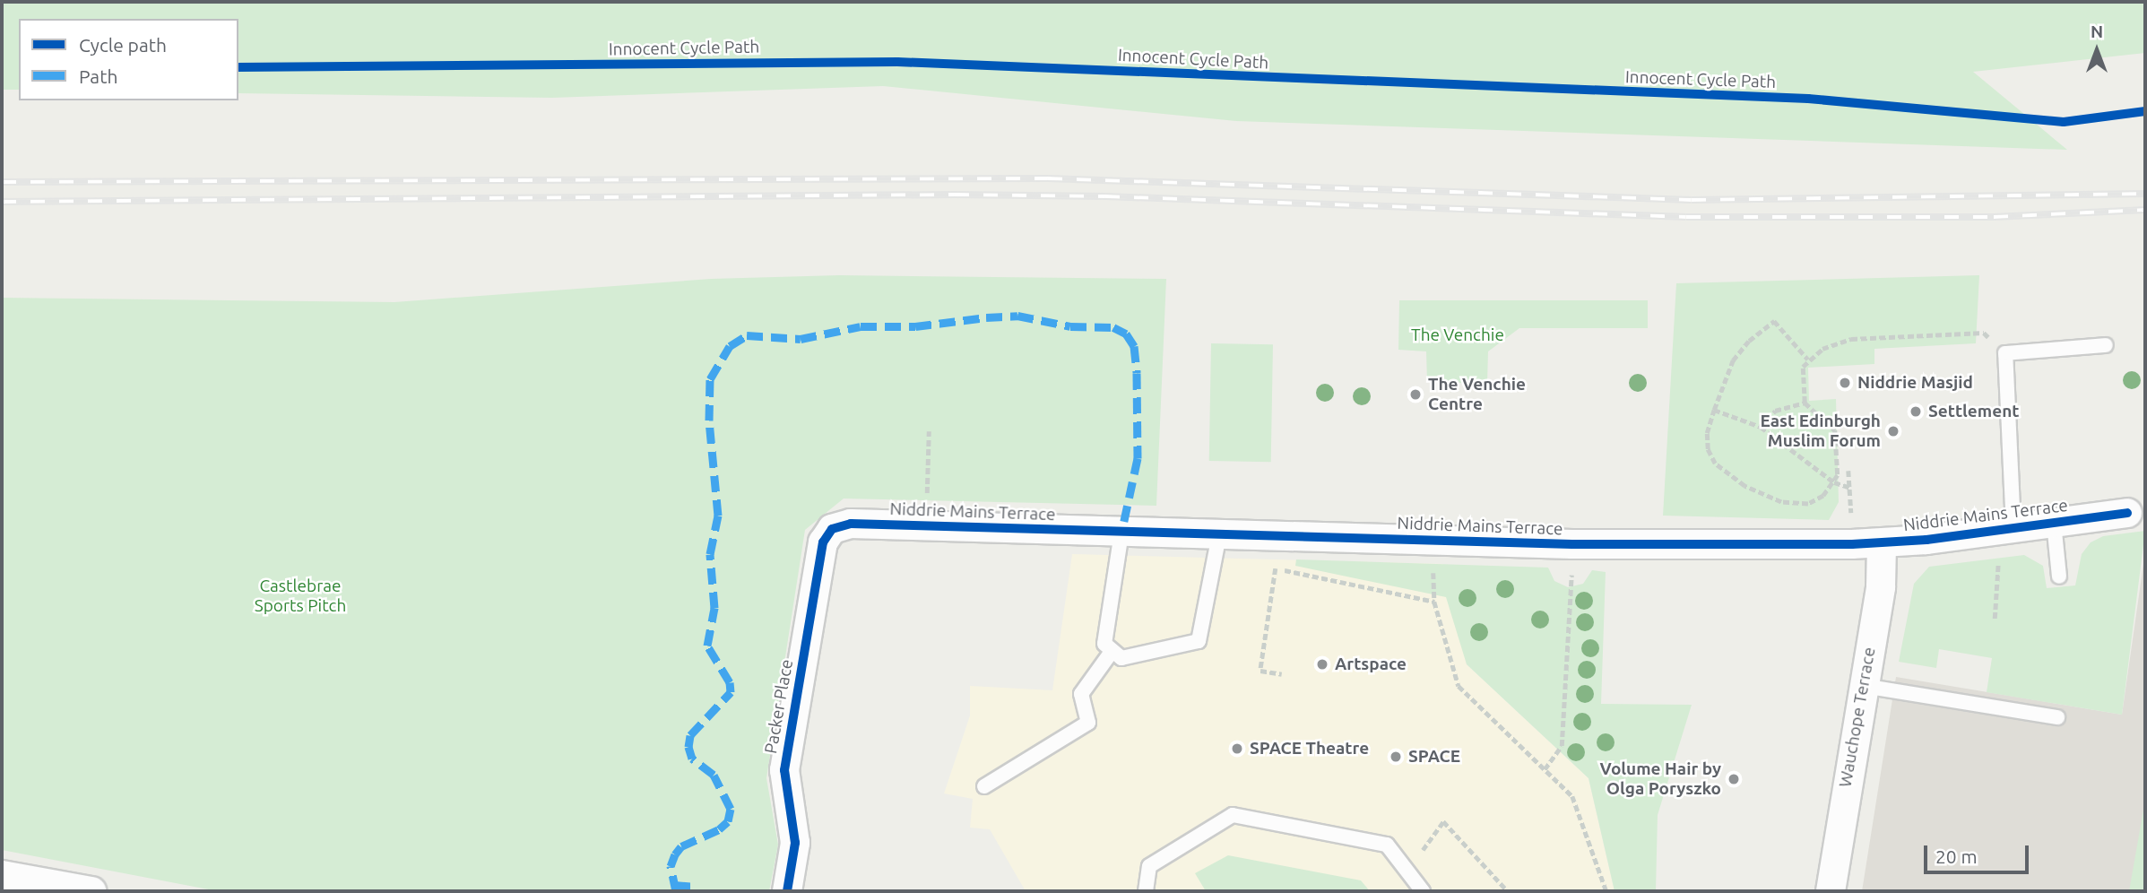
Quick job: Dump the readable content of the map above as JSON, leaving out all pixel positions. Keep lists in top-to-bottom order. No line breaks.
{"streets":{"street":["Niddrie Mains Terrace","Packer Place","Wauchope Terrace"],"cycle path":["Innocent Cycle Path"]},"crossings":[["Niddrie Mains Terrace","Packer Place"],["Niddrie Mains Terrace","Wauchope Terrace"]],"parks":["The Venchie","Castlebrae Sports Pitch"],"places":["Niddrie Masjid","The Venchie Centre","Settlement","East Edinburgh Muslim Forum","Artspace","SPACE Theatre","SPACE","Volume Hair by Olga Poryszko"],"legend":["Cycle path","Path"],"scale_bar":"20 m","north":"top"}
